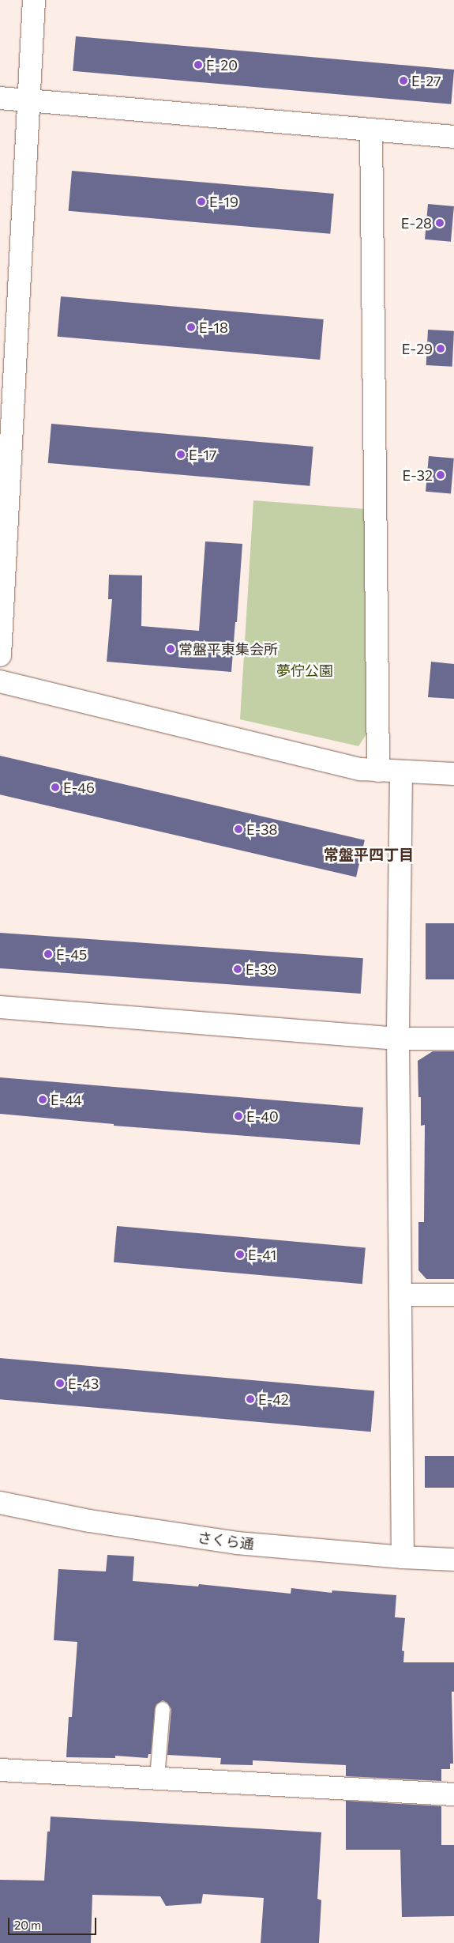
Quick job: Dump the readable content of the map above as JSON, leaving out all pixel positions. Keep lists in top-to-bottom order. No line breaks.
{"streets":{"street":["さくら通"]},"districts":["常盤平四丁目"],"parks":["夢佇公園"],"places":["E-20","E-27","E-19","E-28","E-18","E-29","E-17","E-32","常盤平東集会所","E-46","E-38","E-45","E-39","E-44","E-40","E-41","E-43","E-42"],"scale_bar":"20 m"}
